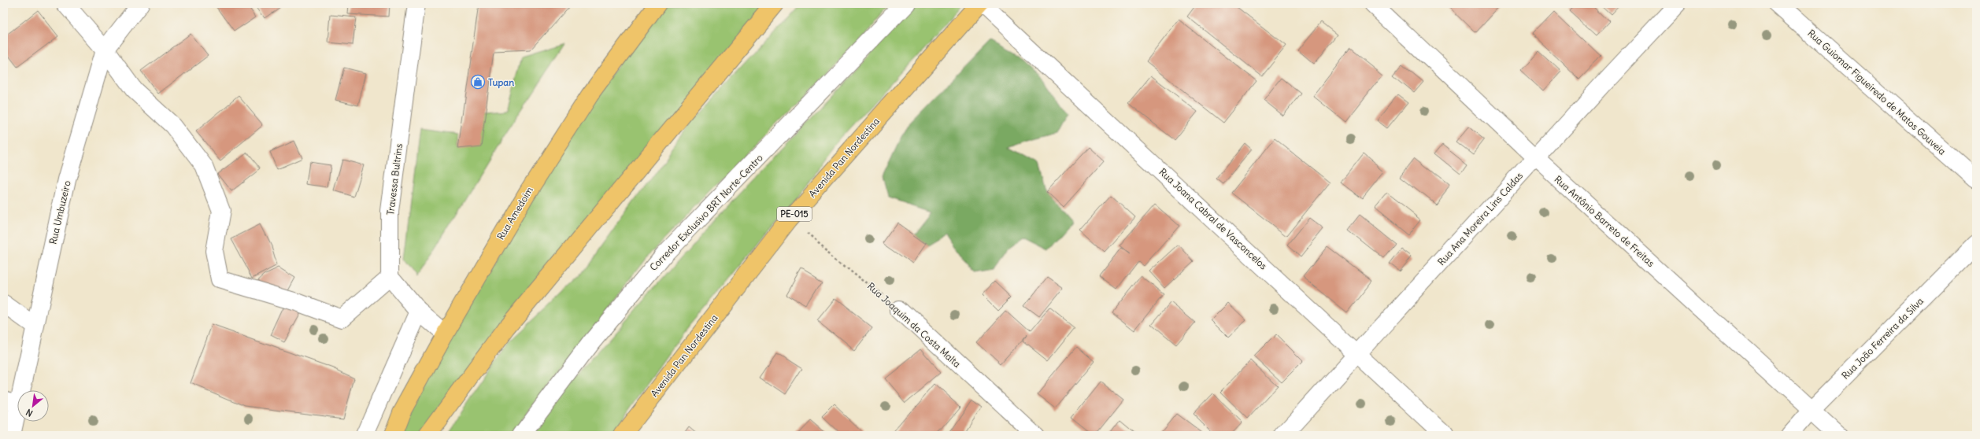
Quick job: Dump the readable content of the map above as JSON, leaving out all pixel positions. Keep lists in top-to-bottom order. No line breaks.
{"streets":{"main road":["Avenida Pan Nordestina","Rua Amedoim","PE-015"],"street":["Rua Guiomar Figueiredo de Matos Gouveia","Travessa Bultrins","Rua Umbuzeiro","Corredor Exclusivo BRT Norte-Centro","Rua Joana Cabral de Vasconcelos","Rua Ana Moreira Lins Caldas","Rua Antônio Barreto de Freitas","Rua Joaquim da Costa Malta","Rua João Ferreira da Silva"]},"crossings":[["Avenida Pan Nordestina","Rua Joana Cabral de Vasconcelos"],["Avenida Pan Nordestina","Rua Joaquim da Costa Malta"],["Rua Joana Cabral de Vasconcelos","Rua Ana Moreira Lins Caldas"],["Rua Ana Moreira Lins Caldas","Rua Antônio Barreto de Freitas"],["Rua Antônio Barreto de Freitas","Rua João Ferreira da Silva"]],"places":{"shop":["Tupan"]},"north":"bottom left"}
